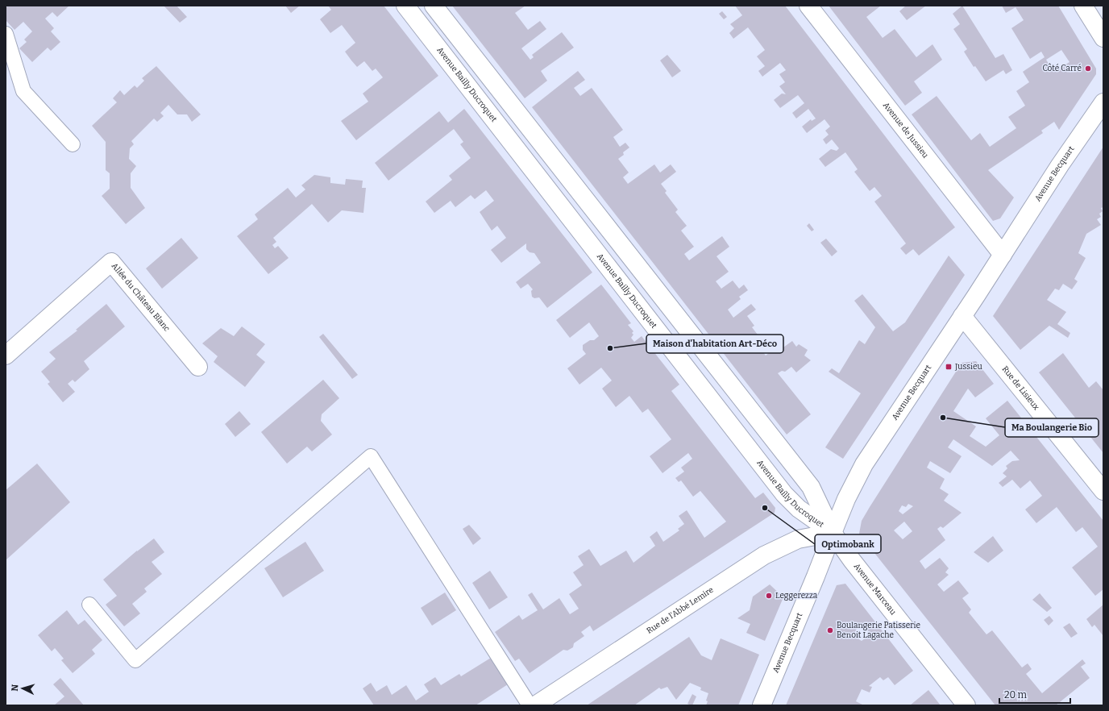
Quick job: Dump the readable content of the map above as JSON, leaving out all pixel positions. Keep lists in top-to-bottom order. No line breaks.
{"streets":{"street":["Avenue Bailly Ducroquet","Avenue de Jussieu","Avenue Becquart","Allée du Château Blanc","Rue de Lisieux","Avenue Marceau","Rue de l'Abbé Lemire"]},"crossings":[["Avenue Bailly Ducroquet","Avenue Becquart"],["Avenue Bailly Ducroquet","Avenue Marceau"],["Avenue Bailly Ducroquet","Rue de l'Abbé Lemire"],["Avenue de Jussieu","Avenue Becquart"],["Avenue Becquart","Rue de Lisieux"],["Avenue Becquart","Avenue Marceau"],["Avenue Becquart","Rue de l'Abbé Lemire"],["Avenue Marceau","Rue de l'Abbé Lemire"]],"places":{"other":["Côté Carré","Maison d'habitation Art-Déco","Ma Boulangerie Bio","Optimobank","Leggerezza","Boulangerie Patisserie Benoit Lagache"],"transit":["Jussieu"]},"scale_bar":"20 m","north":"left"}
